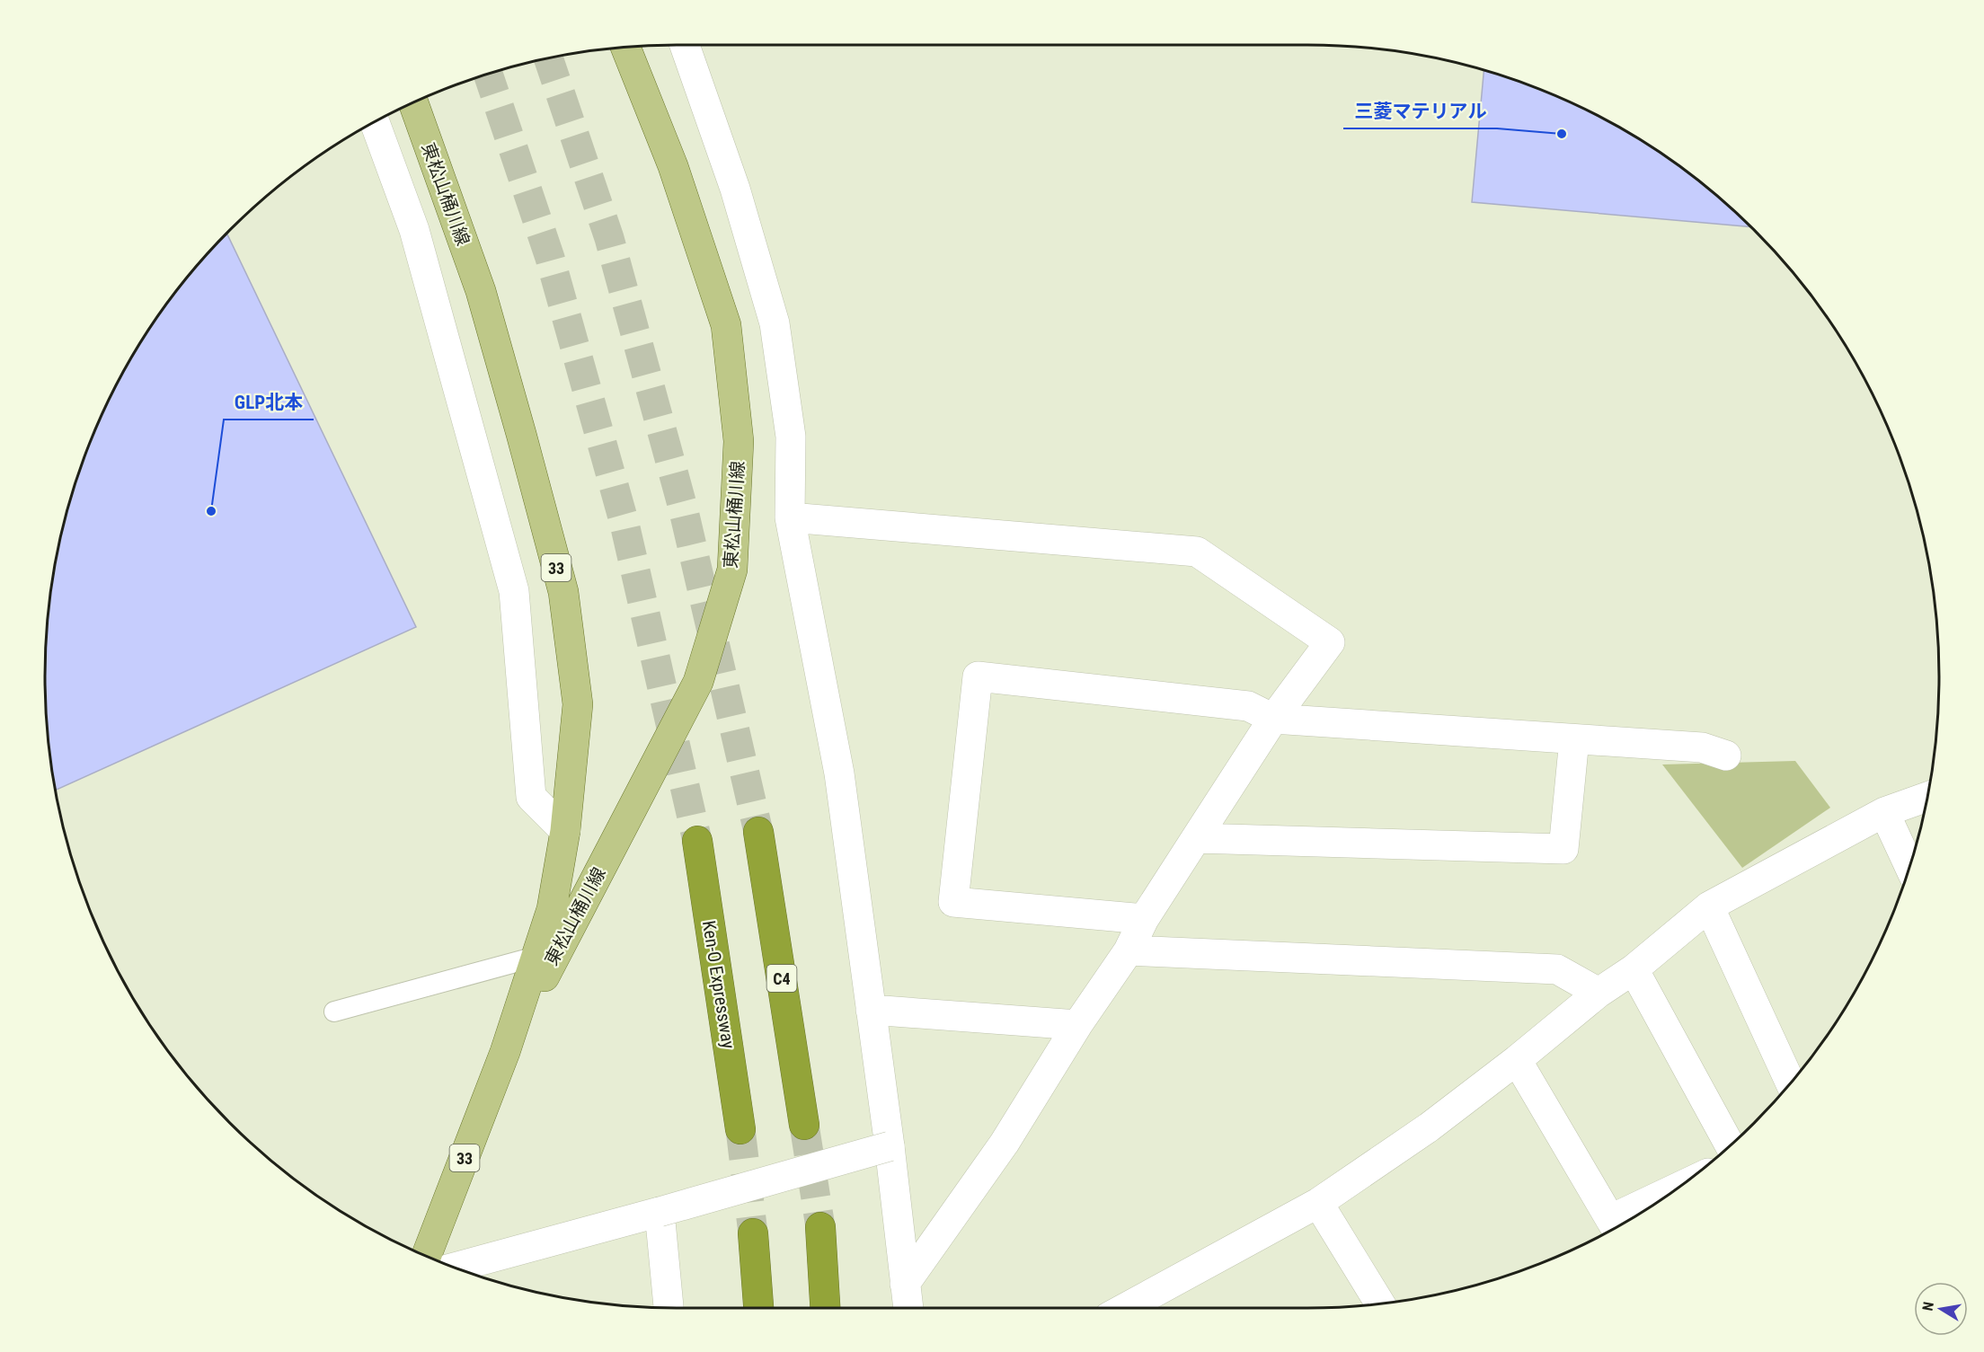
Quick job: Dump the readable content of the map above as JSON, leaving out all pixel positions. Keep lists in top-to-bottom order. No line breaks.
{"streets":{"highway":["C4","Ken-O Expressway"],"main road":["東松山桶川線","33"]},"places":["三菱マテリアル","GLP北本"],"north":"left"}
